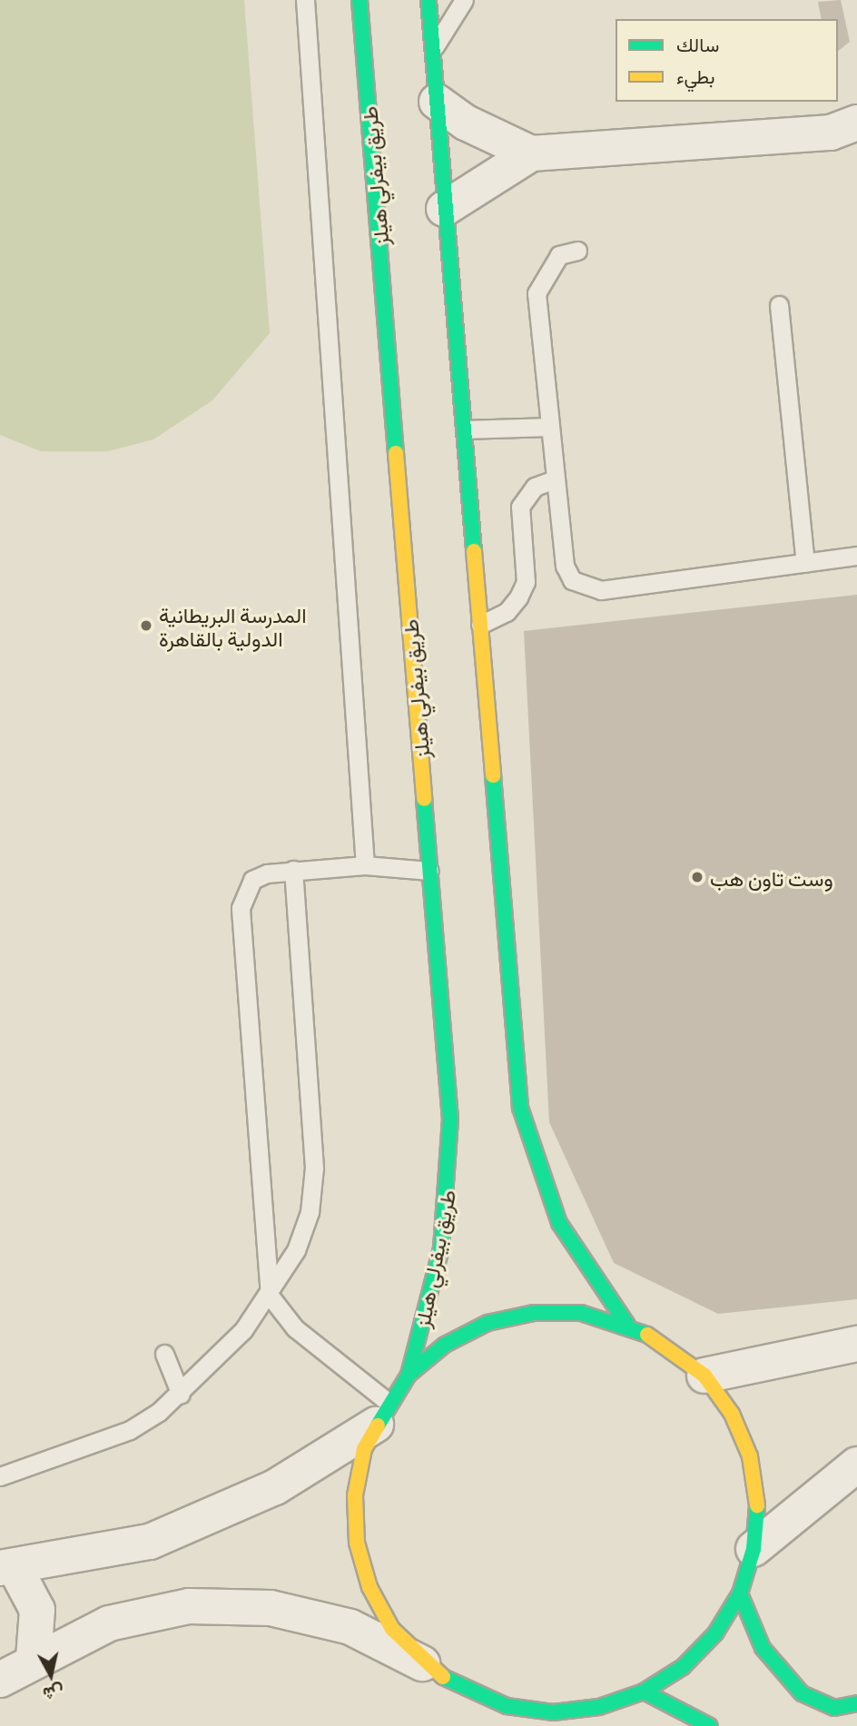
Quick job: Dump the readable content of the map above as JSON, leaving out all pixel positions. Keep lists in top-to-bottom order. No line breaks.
{"streets":{"street":["طريق بيفرلي هيلز"]},"places":["المدرسة البريطانية الدولية بالقاهرة","وست تاون هب"],"legend":["سالك","بطيء"],"north":"bottom"}
